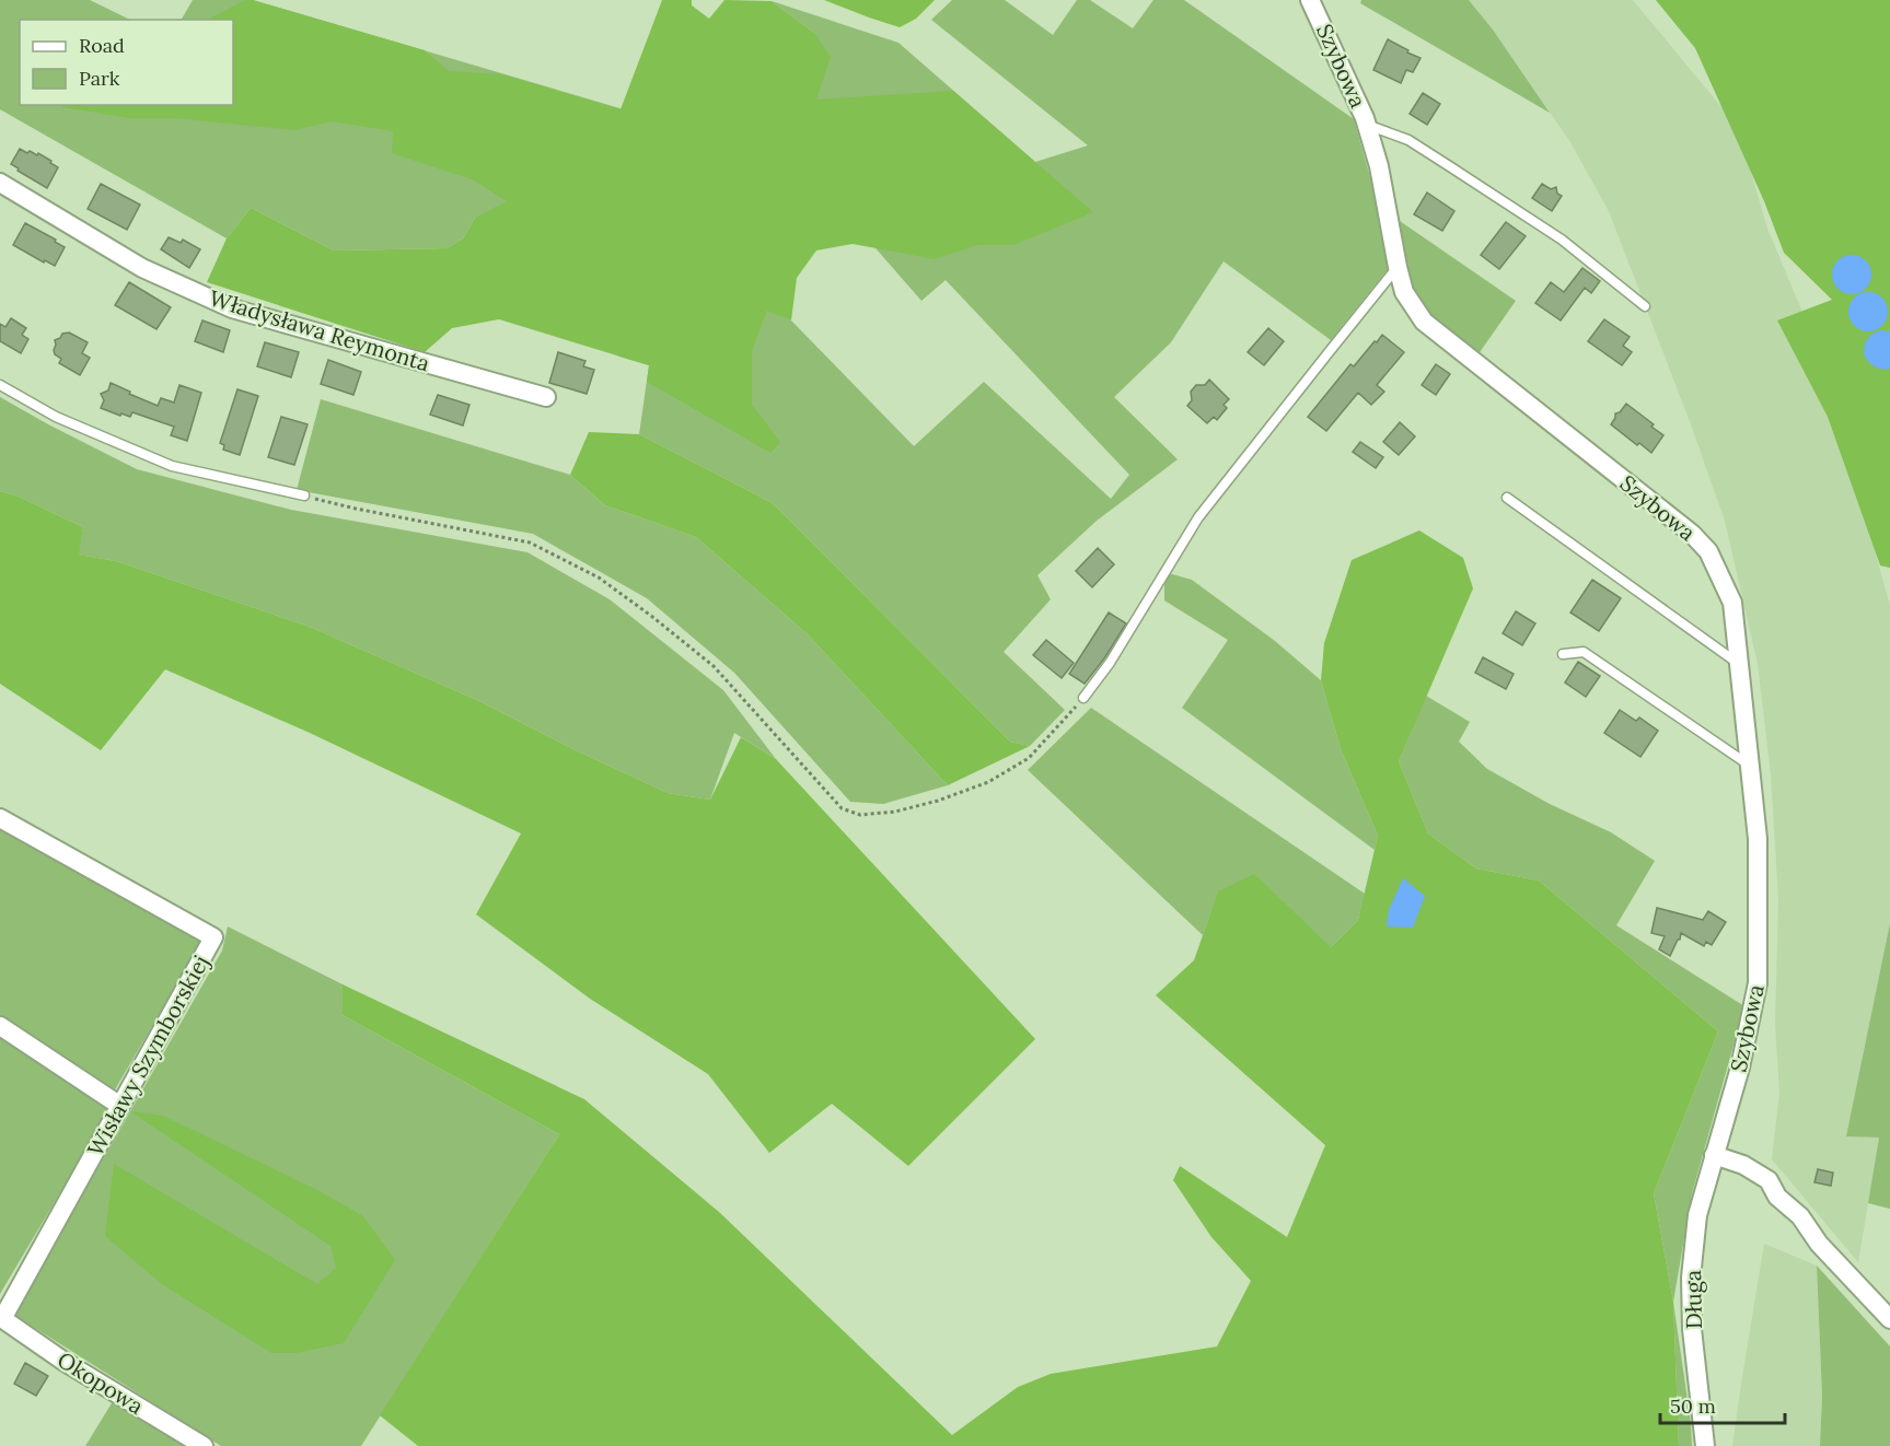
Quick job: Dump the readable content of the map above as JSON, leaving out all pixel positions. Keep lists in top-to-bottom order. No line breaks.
{"streets":{"street":["Szybowa","Władysława Reymonta","Wisławy Szymborskiej","Długa","Okopowa"]},"crossings":[["Szybowa","Długa"],["Wisławy Szymborskiej","Okopowa"]],"legend":["Road","Park"],"scale_bar":"50 m"}
